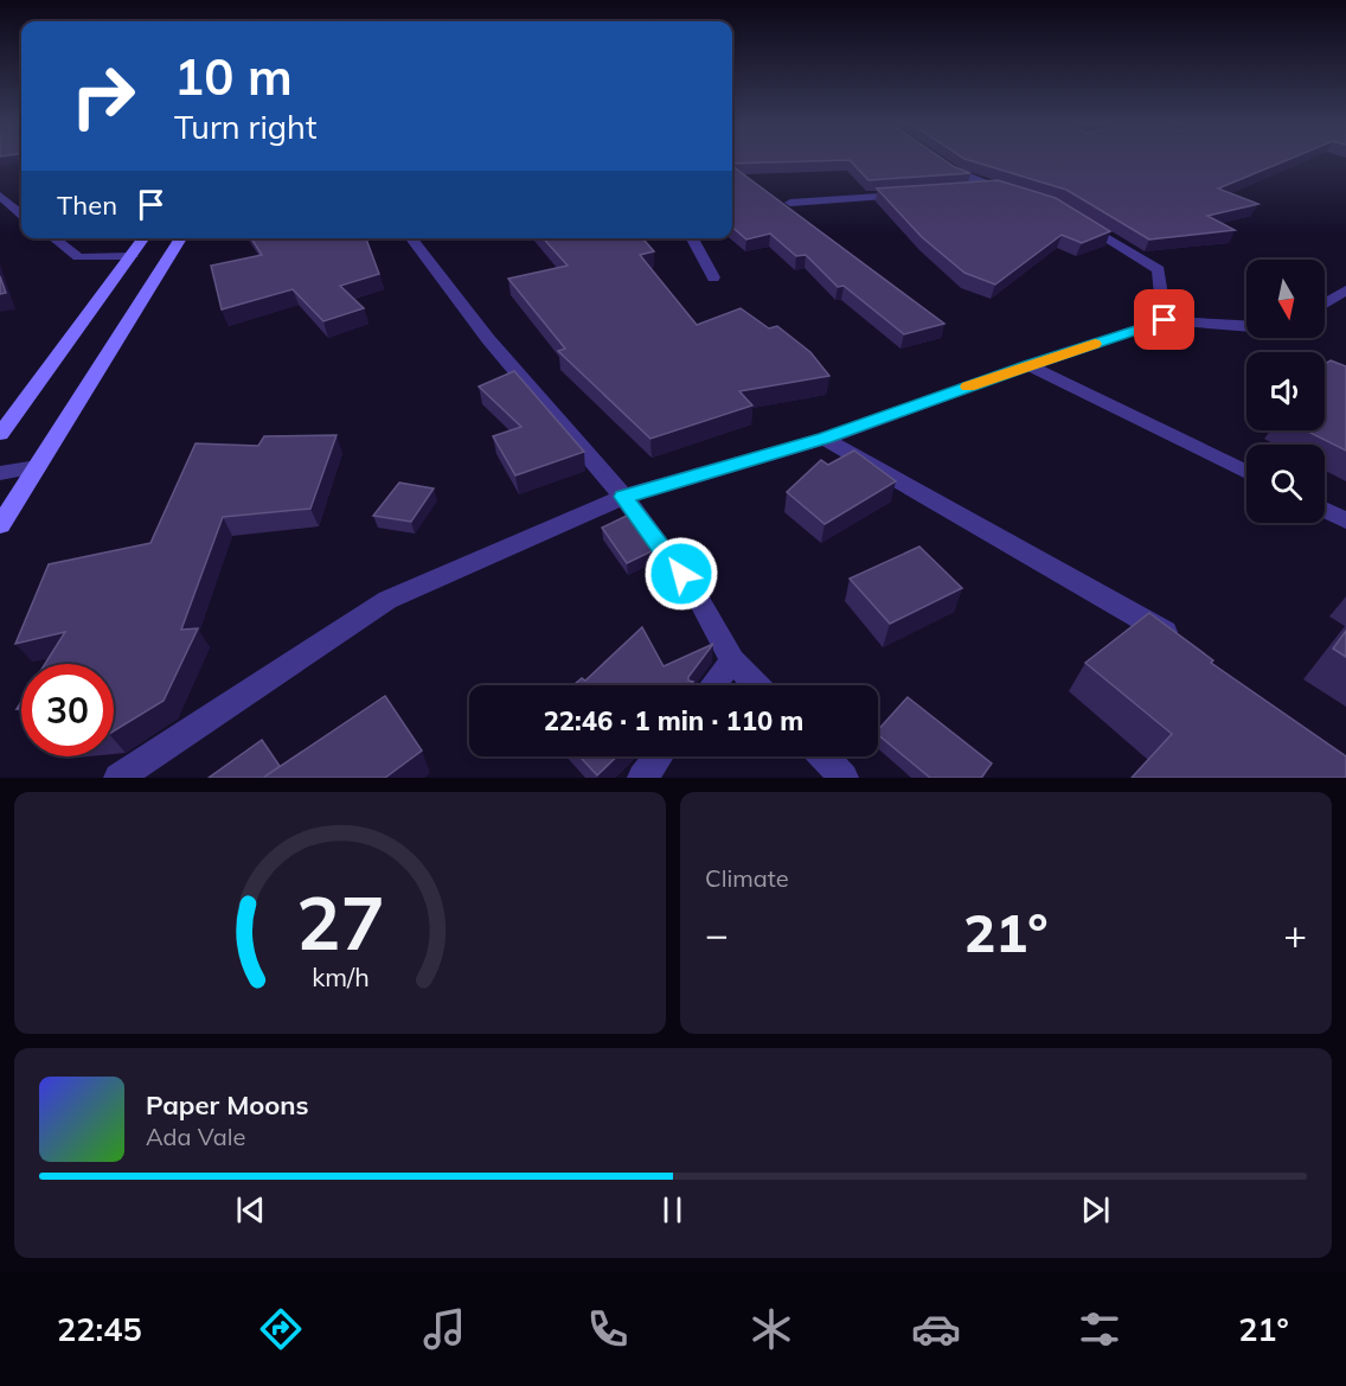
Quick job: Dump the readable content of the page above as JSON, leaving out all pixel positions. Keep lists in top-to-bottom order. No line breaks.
{"north":"bottom","page":{"turn":["10 m","Turn right"],"then":"Then","limit":"30","trip":"22:46 · 1 min · 110 m","tile":"Climate","heat":["−","21°","+"],"song":["Paper Moons","Ada Vale"],"tabs":["22:45","21°"],"gauge":["27","km/h"]}}
